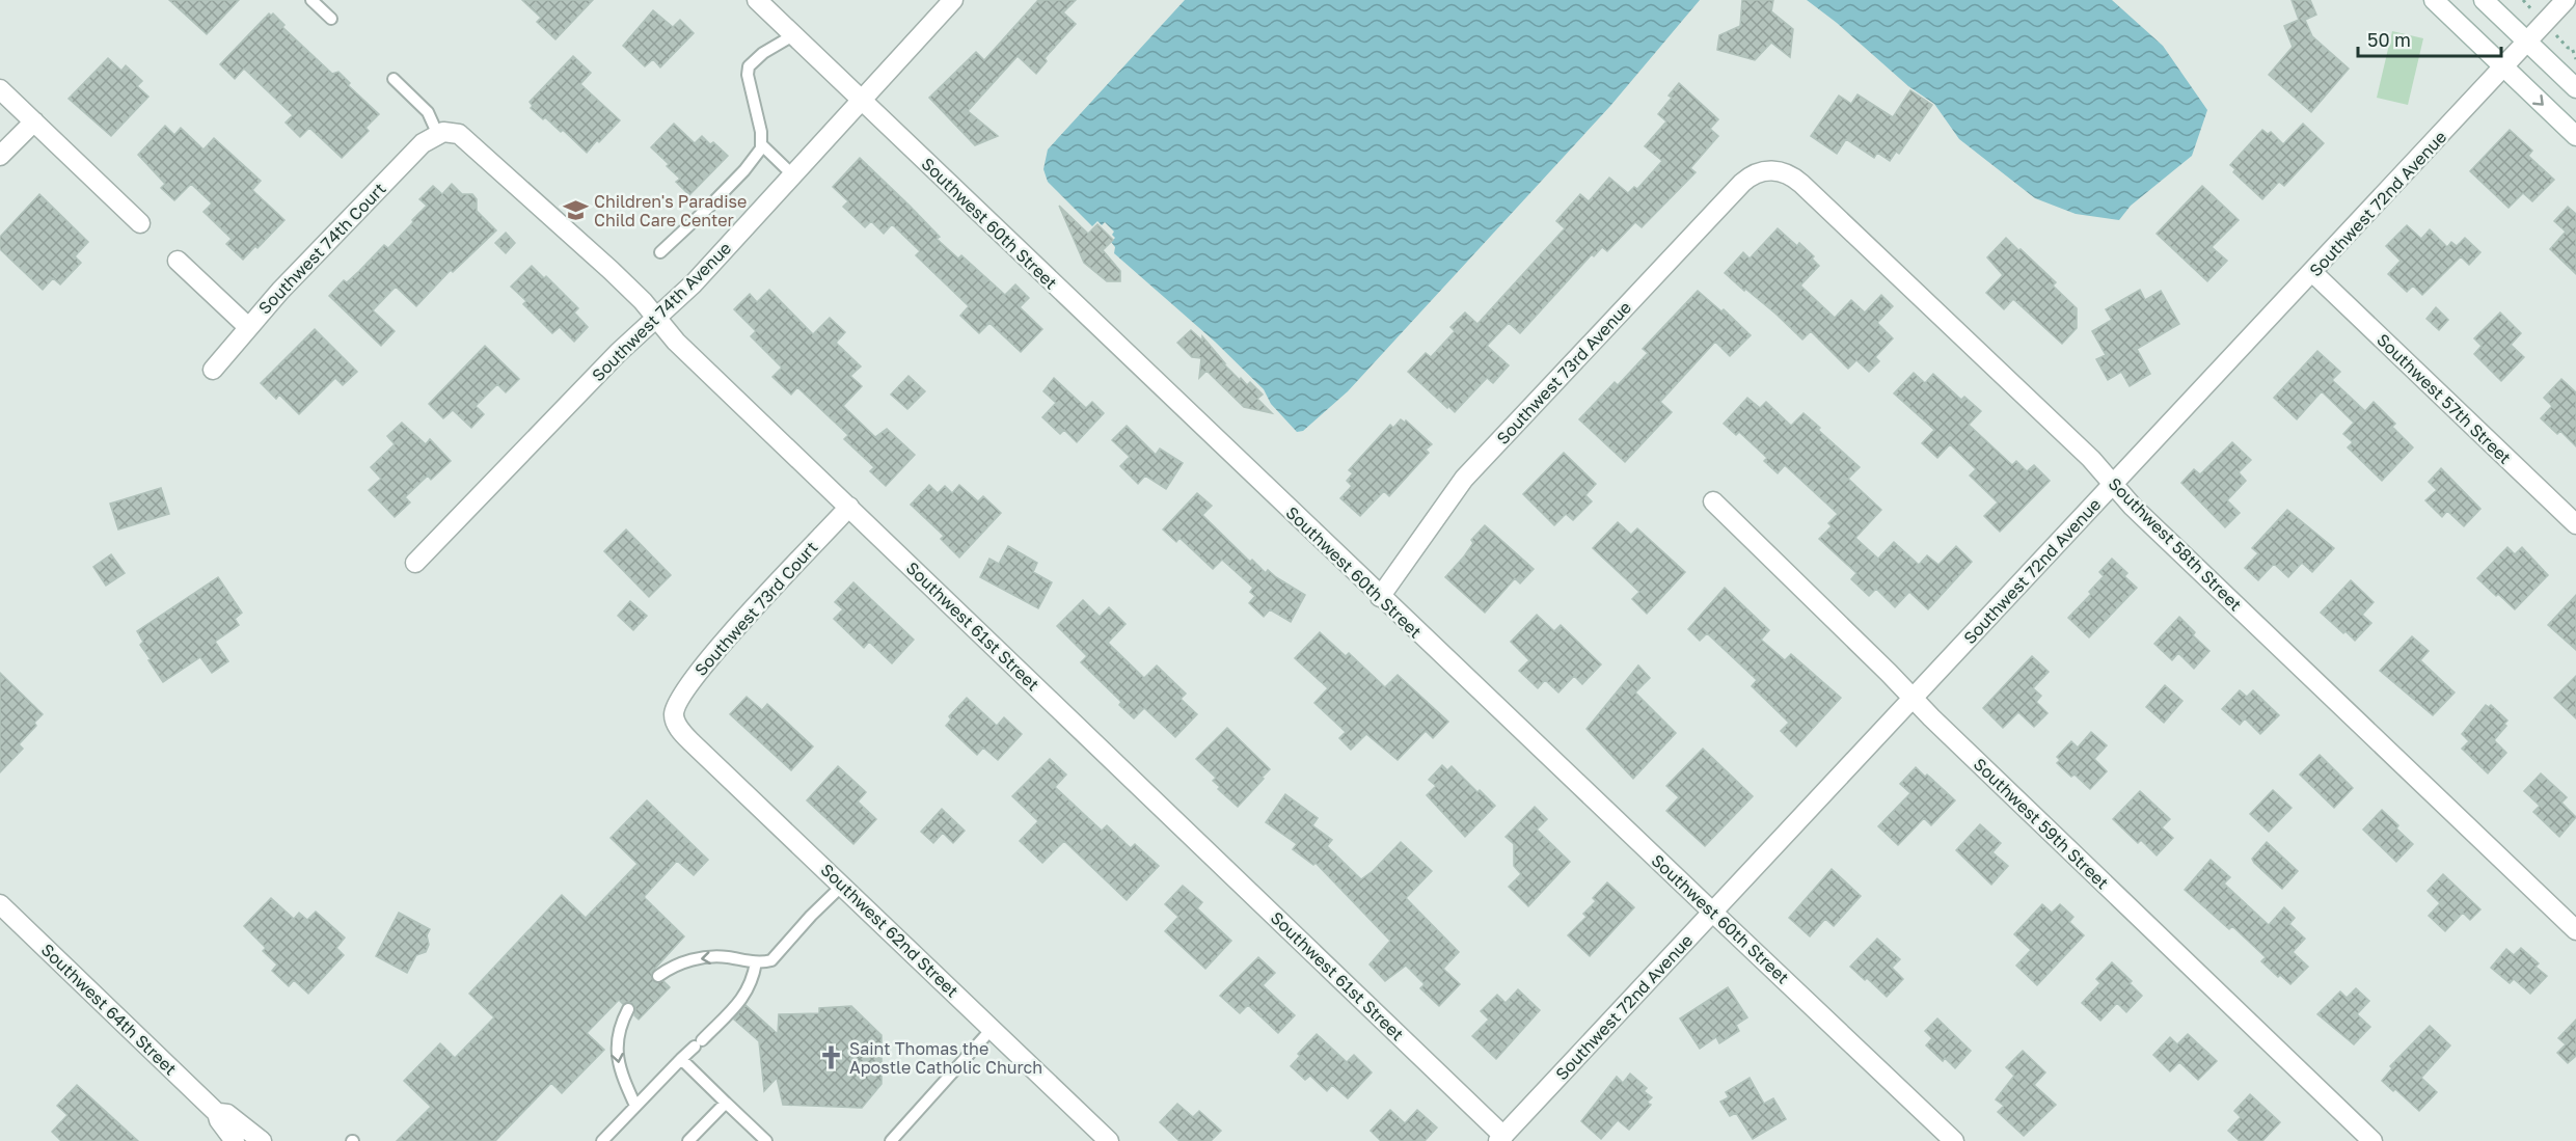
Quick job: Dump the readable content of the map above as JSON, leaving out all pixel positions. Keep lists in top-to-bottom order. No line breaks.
{"streets":{"street":["Southwest 72nd Avenue","Southwest 60th Street","Southwest 74th Court","Southwest 74th Avenue","Southwest 73rd Avenue","Southwest 57th Street","Southwest 58th Street","Southwest 73rd Court","Southwest 61st Street","Southwest 59th Street","Southwest 62nd Street","Southwest 64th Street"]},"crossings":[["Southwest 72nd Avenue","Southwest 60th Street"],["Southwest 72nd Avenue","Southwest 57th Street"],["Southwest 72nd Avenue","Southwest 58th Street"],["Southwest 72nd Avenue","Southwest 61st Street"],["Southwest 72nd Avenue","Southwest 59th Street"],["Southwest 60th Street","Southwest 74th Avenue"],["Southwest 60th Street","Southwest 73rd Avenue"],["Southwest 74th Court","Southwest 61st Street"],["Southwest 74th Avenue","Southwest 61st Street"],["Southwest 73rd Avenue","Southwest 58th Street"],["Southwest 73rd Court","Southwest 61st Street"],["Southwest 73rd Court","Southwest 62nd Street"]],"places":{"school or university":["Children's Paradise Child Care Center"],"church":["Saint Thomas the Apostle Catholic Church"]},"scale_bar":"50 m"}
